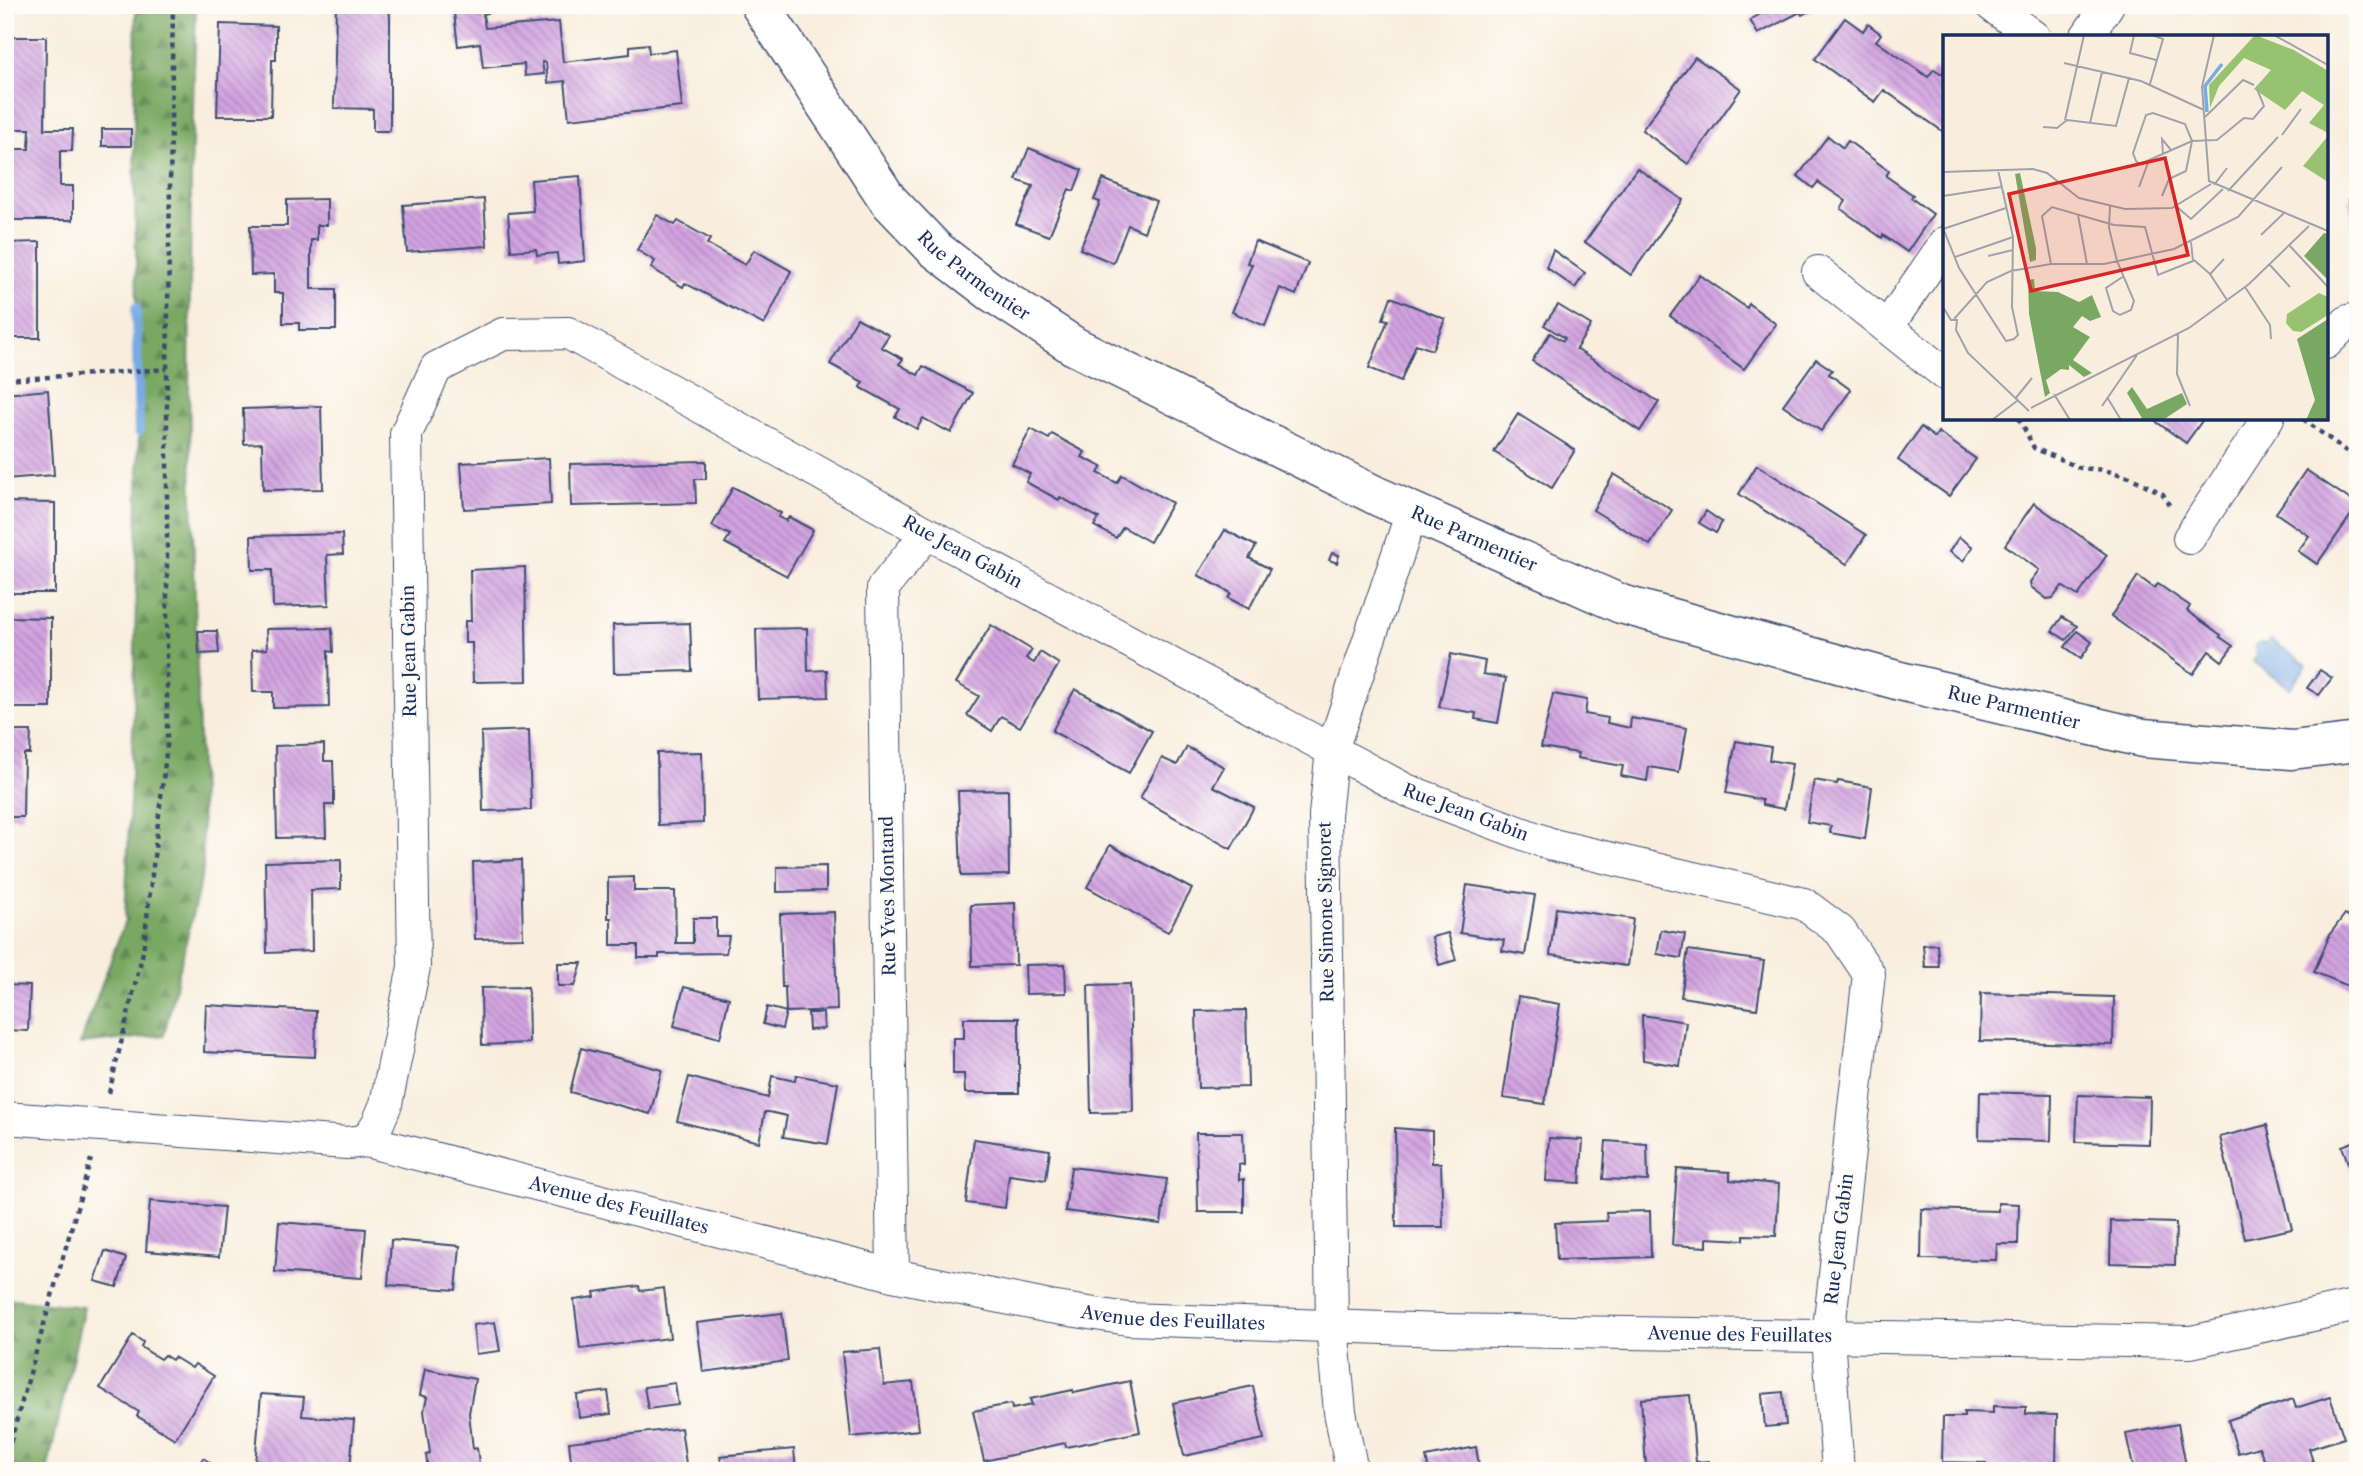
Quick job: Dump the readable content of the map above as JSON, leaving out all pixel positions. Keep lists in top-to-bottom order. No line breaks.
{"streets":{"street":["Rue Parmentier","Rue Jean Gabin","Rue Yves Montand","Rue Simone Signoret","Avenue des Feuillates"]},"crossings":[["Rue Parmentier","Rue Simone Signoret"],["Rue Jean Gabin","Rue Yves Montand"],["Rue Jean Gabin","Rue Simone Signoret"],["Rue Jean Gabin","Avenue des Feuillates"],["Rue Yves Montand","Avenue des Feuillates"],["Rue Simone Signoret","Avenue des Feuillates"]]}
